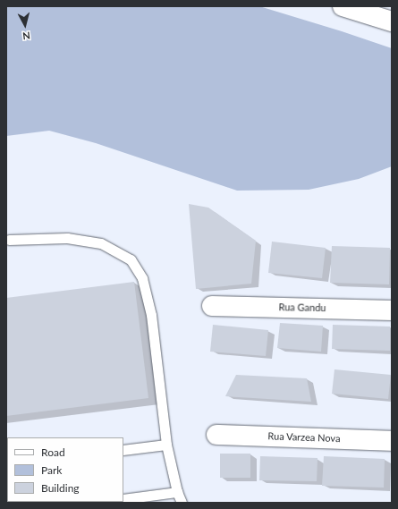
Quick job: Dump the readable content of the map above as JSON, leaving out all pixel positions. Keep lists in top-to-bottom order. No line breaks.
{"streets":{"street":["Rua Gandu","Rua Varzea Nova"]},"legend":["Road","Park","Building"],"north":"bottom"}
